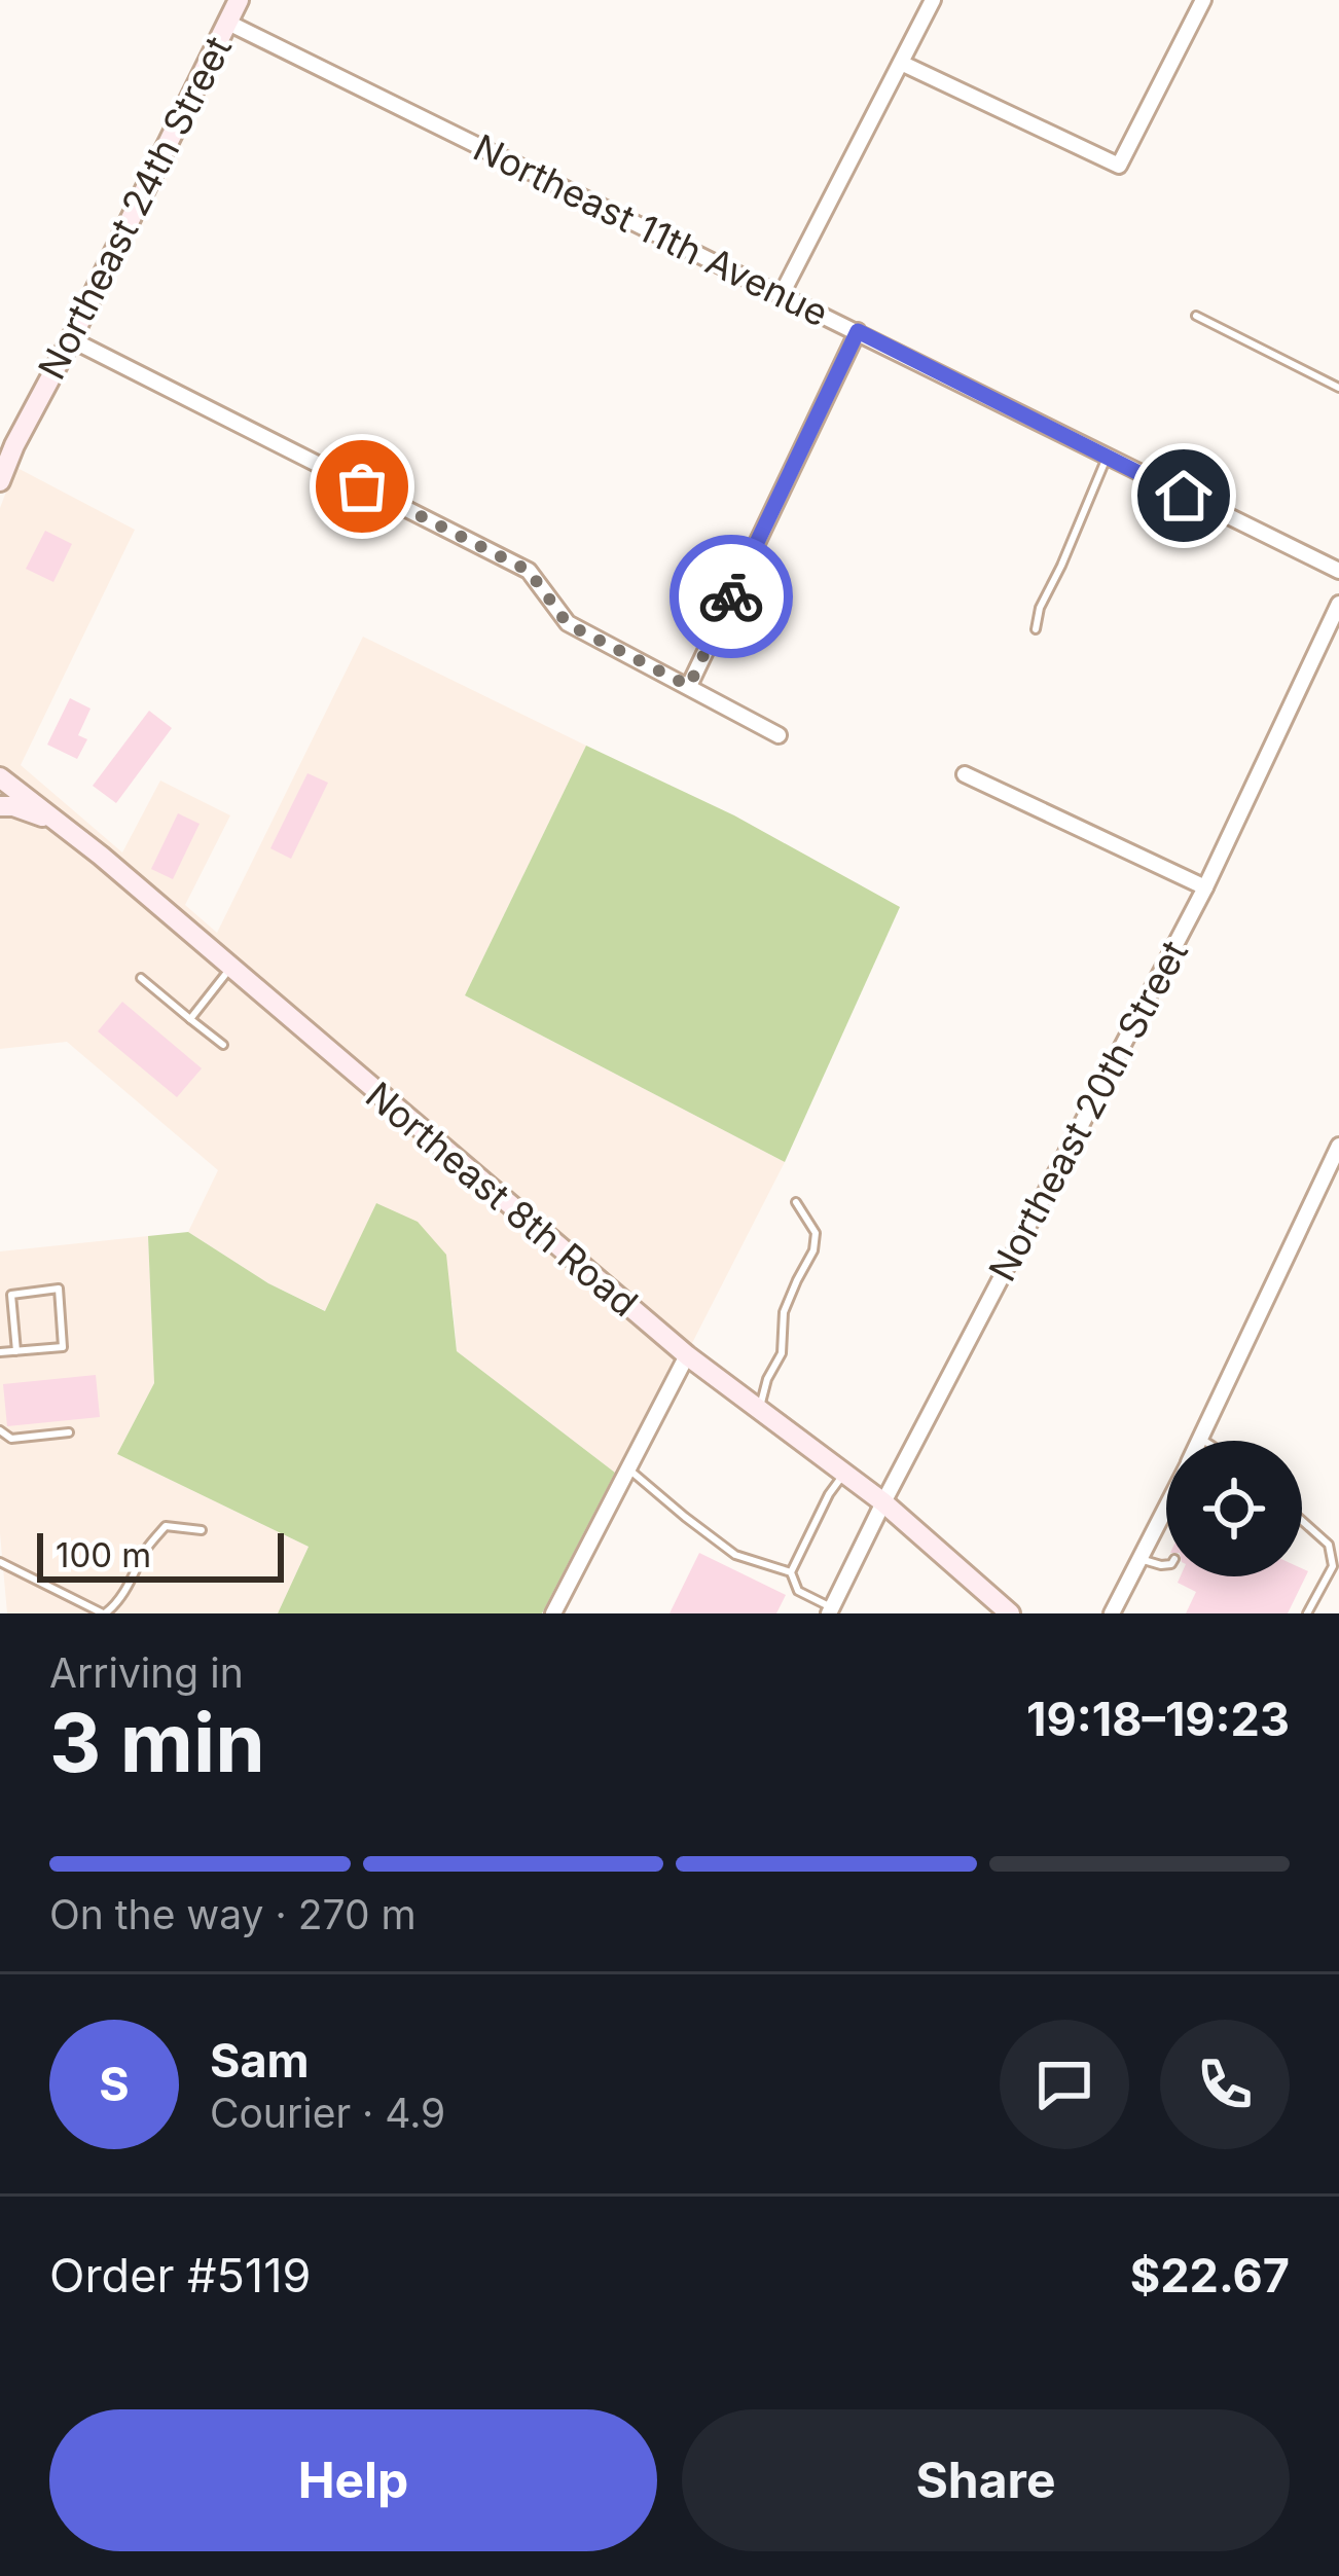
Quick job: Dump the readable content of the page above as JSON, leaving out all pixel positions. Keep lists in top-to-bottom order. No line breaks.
{"streets":{"main road":["Northeast 24th Street","Northeast 8th Road"],"street":["Northeast 11th Avenue","Northeast 20th Street"]},"crossings":[["Northeast 24th Street","Northeast 11th Avenue"],["Northeast 20th Street","Northeast 8th Road"]],"scale_bar":"100 m","page":{"scale":"100 m","heading":["3 min","Arriving in","19:18–19:23"],"panel":["Sam","Courier · 4.9","Order #5119","$22.67"],"bar":"On the way · 270 m","round":"S","buttons":["Help","Share"]}}
